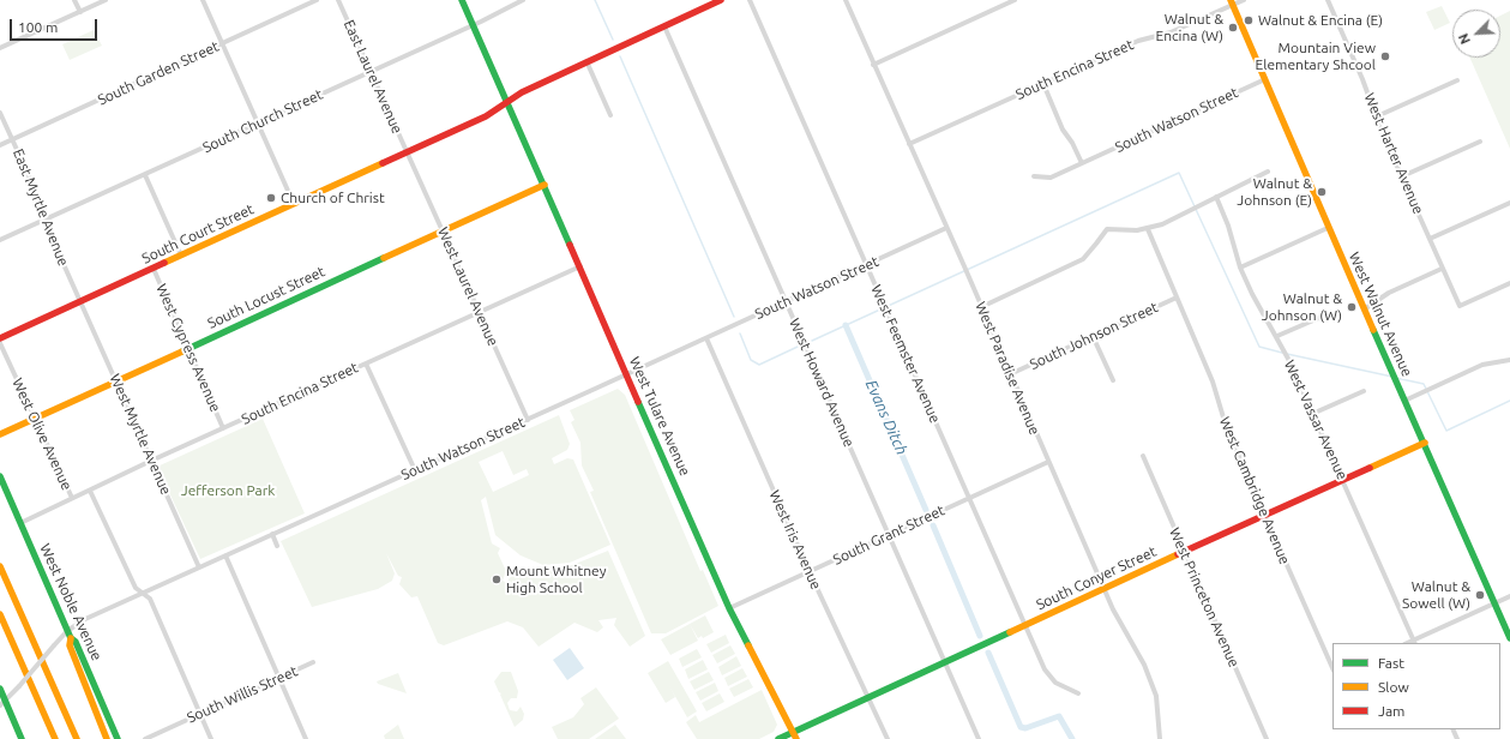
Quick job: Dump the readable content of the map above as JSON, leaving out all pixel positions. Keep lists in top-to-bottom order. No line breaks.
{"streets":{"main road":["South Court Street","South Locust Street","West Walnut Avenue","West Tulare Avenue","South Conyer Street","West Noble Avenue"],"street":["South Encina Street","South Garden Street","East Laurel Avenue","South Watson Street","South Church Street","West Harter Avenue","East Myrtle Avenue","West Laurel Avenue","South Johnson Street","West Cypress Avenue","West Feemster Avenue","West Paradise Avenue","West Howard Avenue","West Vassar Avenue","West Olive Avenue","West Myrtle Avenue","West Cambridge Avenue","South Grant Street","West Iris Avenue","West Princeton Avenue","South Willis Street"]},"crossings":[["South Encina Street","West Laurel Avenue"],["South Encina Street","West Walnut Avenue"],["South Encina Street","West Cypress Avenue"],["South Encina Street","West Paradise Avenue"],["South Encina Street","West Tulare Avenue"],["South Encina Street","West Olive Avenue"],["South Encina Street","West Myrtle Avenue"],["South Encina Street","West Noble Avenue"],["South Garden Street","East Myrtle Avenue"],["East Laurel Avenue","South Church Street"],["East Laurel Avenue","South Court Street"],["East Laurel Avenue","West Laurel Avenue"],["South Watson Street","West Laurel Avenue"],["South Watson Street","West Walnut Avenue"],["South Watson Street","West Feemster Avenue"],["South Watson Street","West Paradise Avenue"],["South Watson Street","West Howard Avenue"],["South Watson Street","West Tulare Avenue"],["South Watson Street","West Myrtle Avenue"],["South Watson Street","West Iris Avenue"],["South Watson Street","West Noble Avenue"],["South Church Street","East Myrtle Avenue"],["South Church Street","West Tulare Avenue"],["East Myrtle Avenue","South Court Street"],["East Myrtle Avenue","West Myrtle Avenue"],["South Court Street","West Laurel Avenue"],["South Court Street","West Cypress Avenue"],["South Court Street","West Howard Avenue"],["South Court Street","West Tulare Avenue"],["South Court Street","West Myrtle Avenue"],["West Laurel Avenue","South Locust Street"],["South Locust Street","West Cypress Avenue"],["South Locust Street","West Tulare Avenue"],["South Locust Street","West Olive Avenue"],["South Locust Street","West Myrtle Avenue"],["West Walnut Avenue","South Conyer Street"],["South Johnson Street","West Paradise Avenue"],["South Johnson Street","West Cambridge Avenue"],["West Feemster Avenue","South Grant Street"],["West Feemster Avenue","South Conyer Street"],["West Paradise Avenue","South Grant Street"],["West Paradise Avenue","South Conyer Street"],["West Howard Avenue","South Grant Street"],["West Howard Avenue","South Conyer Street"],["West Tulare Avenue","South Grant Street"],["West Tulare Avenue","South Conyer Street"],["West Vassar Avenue","South Conyer Street"],["West Cambridge Avenue","South Conyer Street"],["South Grant Street","West Iris Avenue"],["West Iris Avenue","South Conyer Street"],["South Conyer Street","West Princeton Avenue"]],"water":["Evans Ditch"],"parks":["Jefferson Park"],"places":["Walnut & Encina (E)","Walnut & Encina (W)","Mountain View Elementary Shcool","Walnut & Johnson (E)","Church of Christ","Walnut & Johnson (W)","Mount Whitney High School","Walnut & Sowell (W)"],"legend":["Fast","Slow","Jam"],"scale_bar":"100 m","north":"bottom left"}
